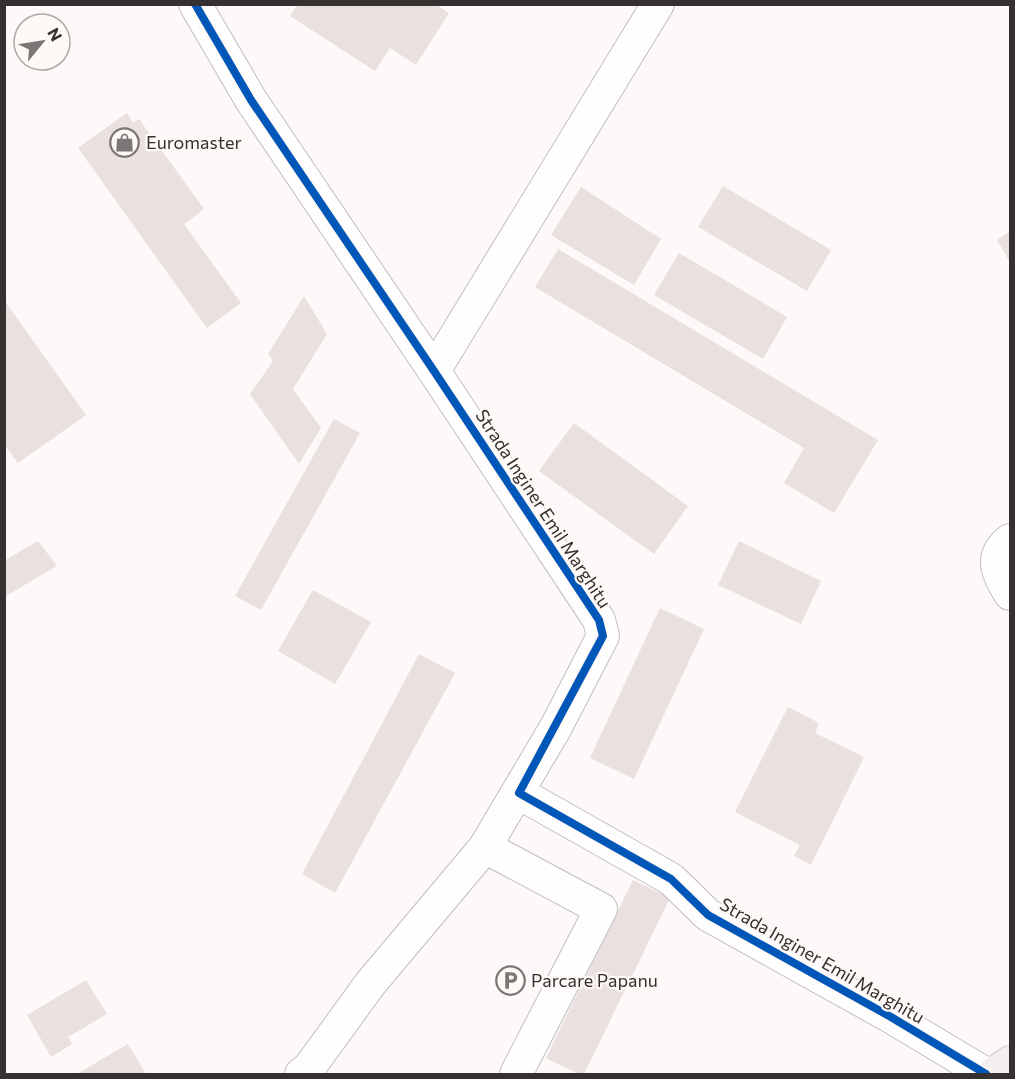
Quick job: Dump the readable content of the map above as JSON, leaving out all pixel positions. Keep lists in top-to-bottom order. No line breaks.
{"streets":{"street":["Strada Inginer Emil Marghitu"]},"places":{"shop":["Euromaster"],"parking":["Parcare Papanu"]},"north":"top right"}
